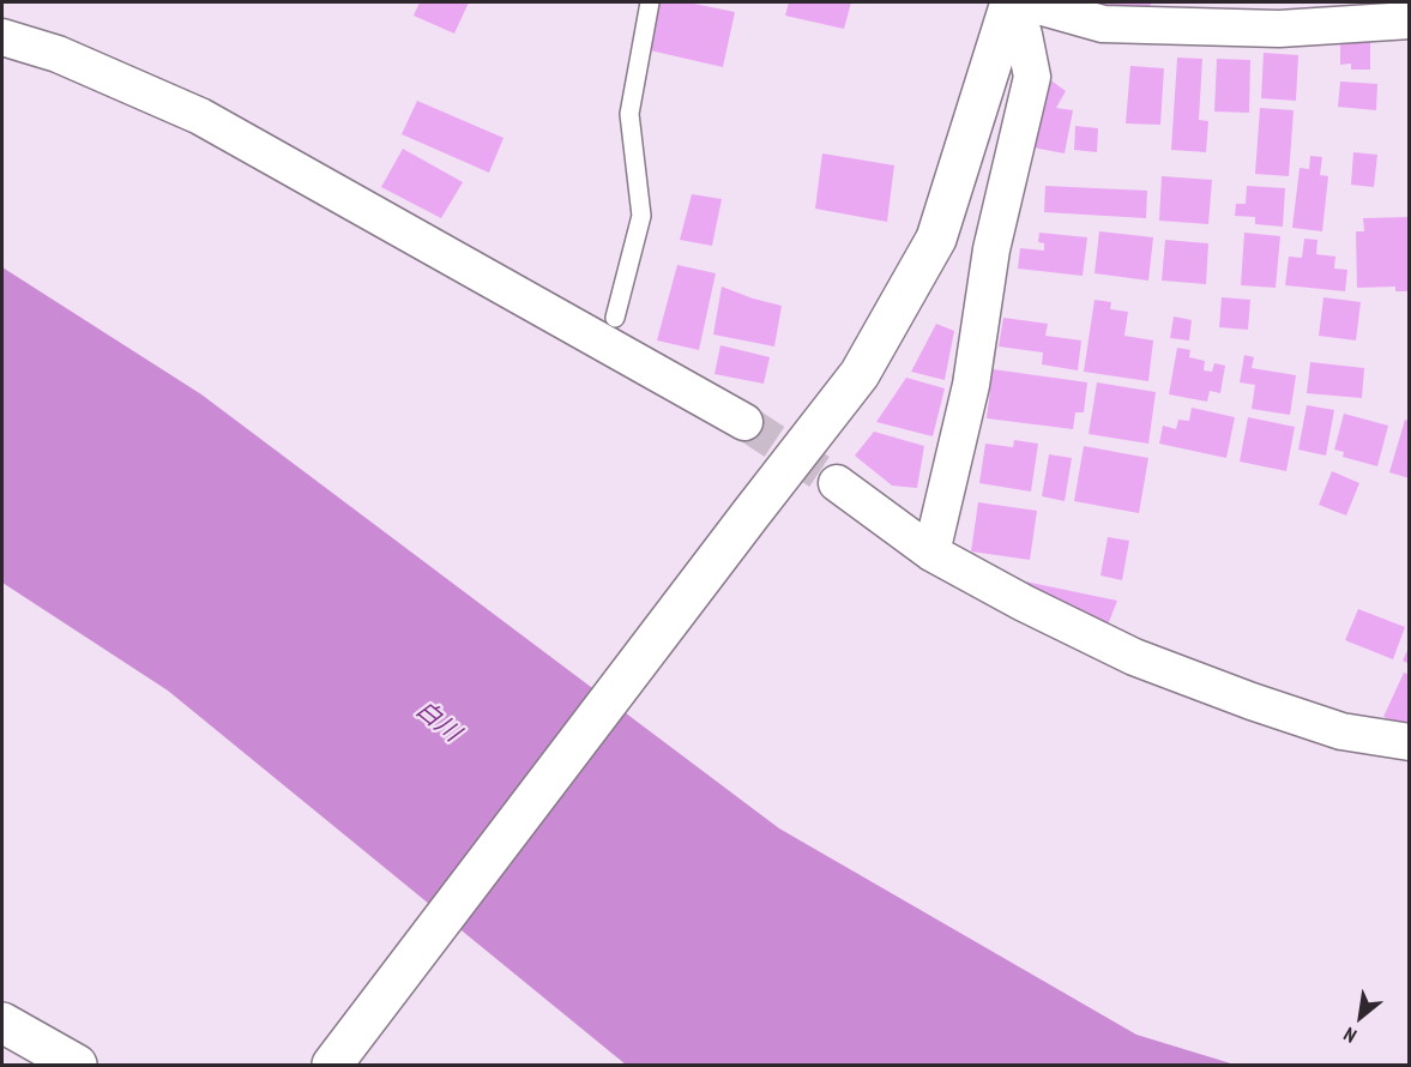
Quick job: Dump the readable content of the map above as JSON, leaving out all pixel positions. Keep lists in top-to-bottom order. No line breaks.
{"water":["白川"],"north":"bottom left"}
